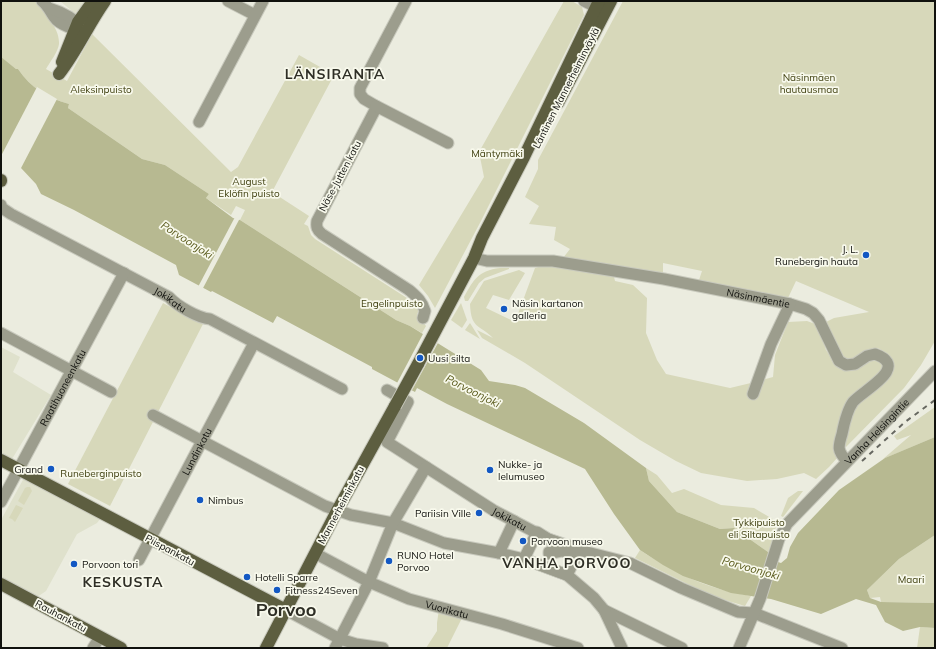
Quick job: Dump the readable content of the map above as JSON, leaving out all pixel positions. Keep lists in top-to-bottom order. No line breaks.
{"streets":{"main road":["Läntinen Mannerheiminväylä","Mannerheiminkatu","Piispankatu","Rauhankatu"],"street":["Näse-Jutten katu","Näsinmäentie","Jokikatu","Raatihuoneenkatu","Vanha Helsingintie","Lundinkatu","Vuorikatu"]},"crossings":[["Läntinen Mannerheiminväylä","Näsinmäentie"],["Läntinen Mannerheiminväylä","Mannerheiminkatu"],["Näsinmäentie","Vanha Helsingintie"],["Jokikatu","Raatihuoneenkatu"],["Jokikatu","Lundinkatu"],["Raatihuoneenkatu","Piispankatu"],["Lundinkatu","Piispankatu"],["Mannerheiminkatu","Piispankatu"]],"districts":["LÄNSIRANTA","VANHA PORVOO","KESKUSTA","Porvoo"],"water":["Porvoonjoki"],"parks":["Näsinmäen hautausmaa","Aleksinpuisto","Mäntymäki","August Eklöfin puisto","Engelinpuisto","Runeberginpuisto","Tykkipuisto eli Siltapuisto","Maari"],"places":["J. L. Runebergin hauta","Näsin kartanon galleria","Uusi silta","Grand","Nukke- ja lelumuseo","Nimbus","Pariisin Ville","Porvoon museo","RUNO Hotel Porvoo","Porvoon tori","Hotelli Sparre","Fitness24Seven"]}
